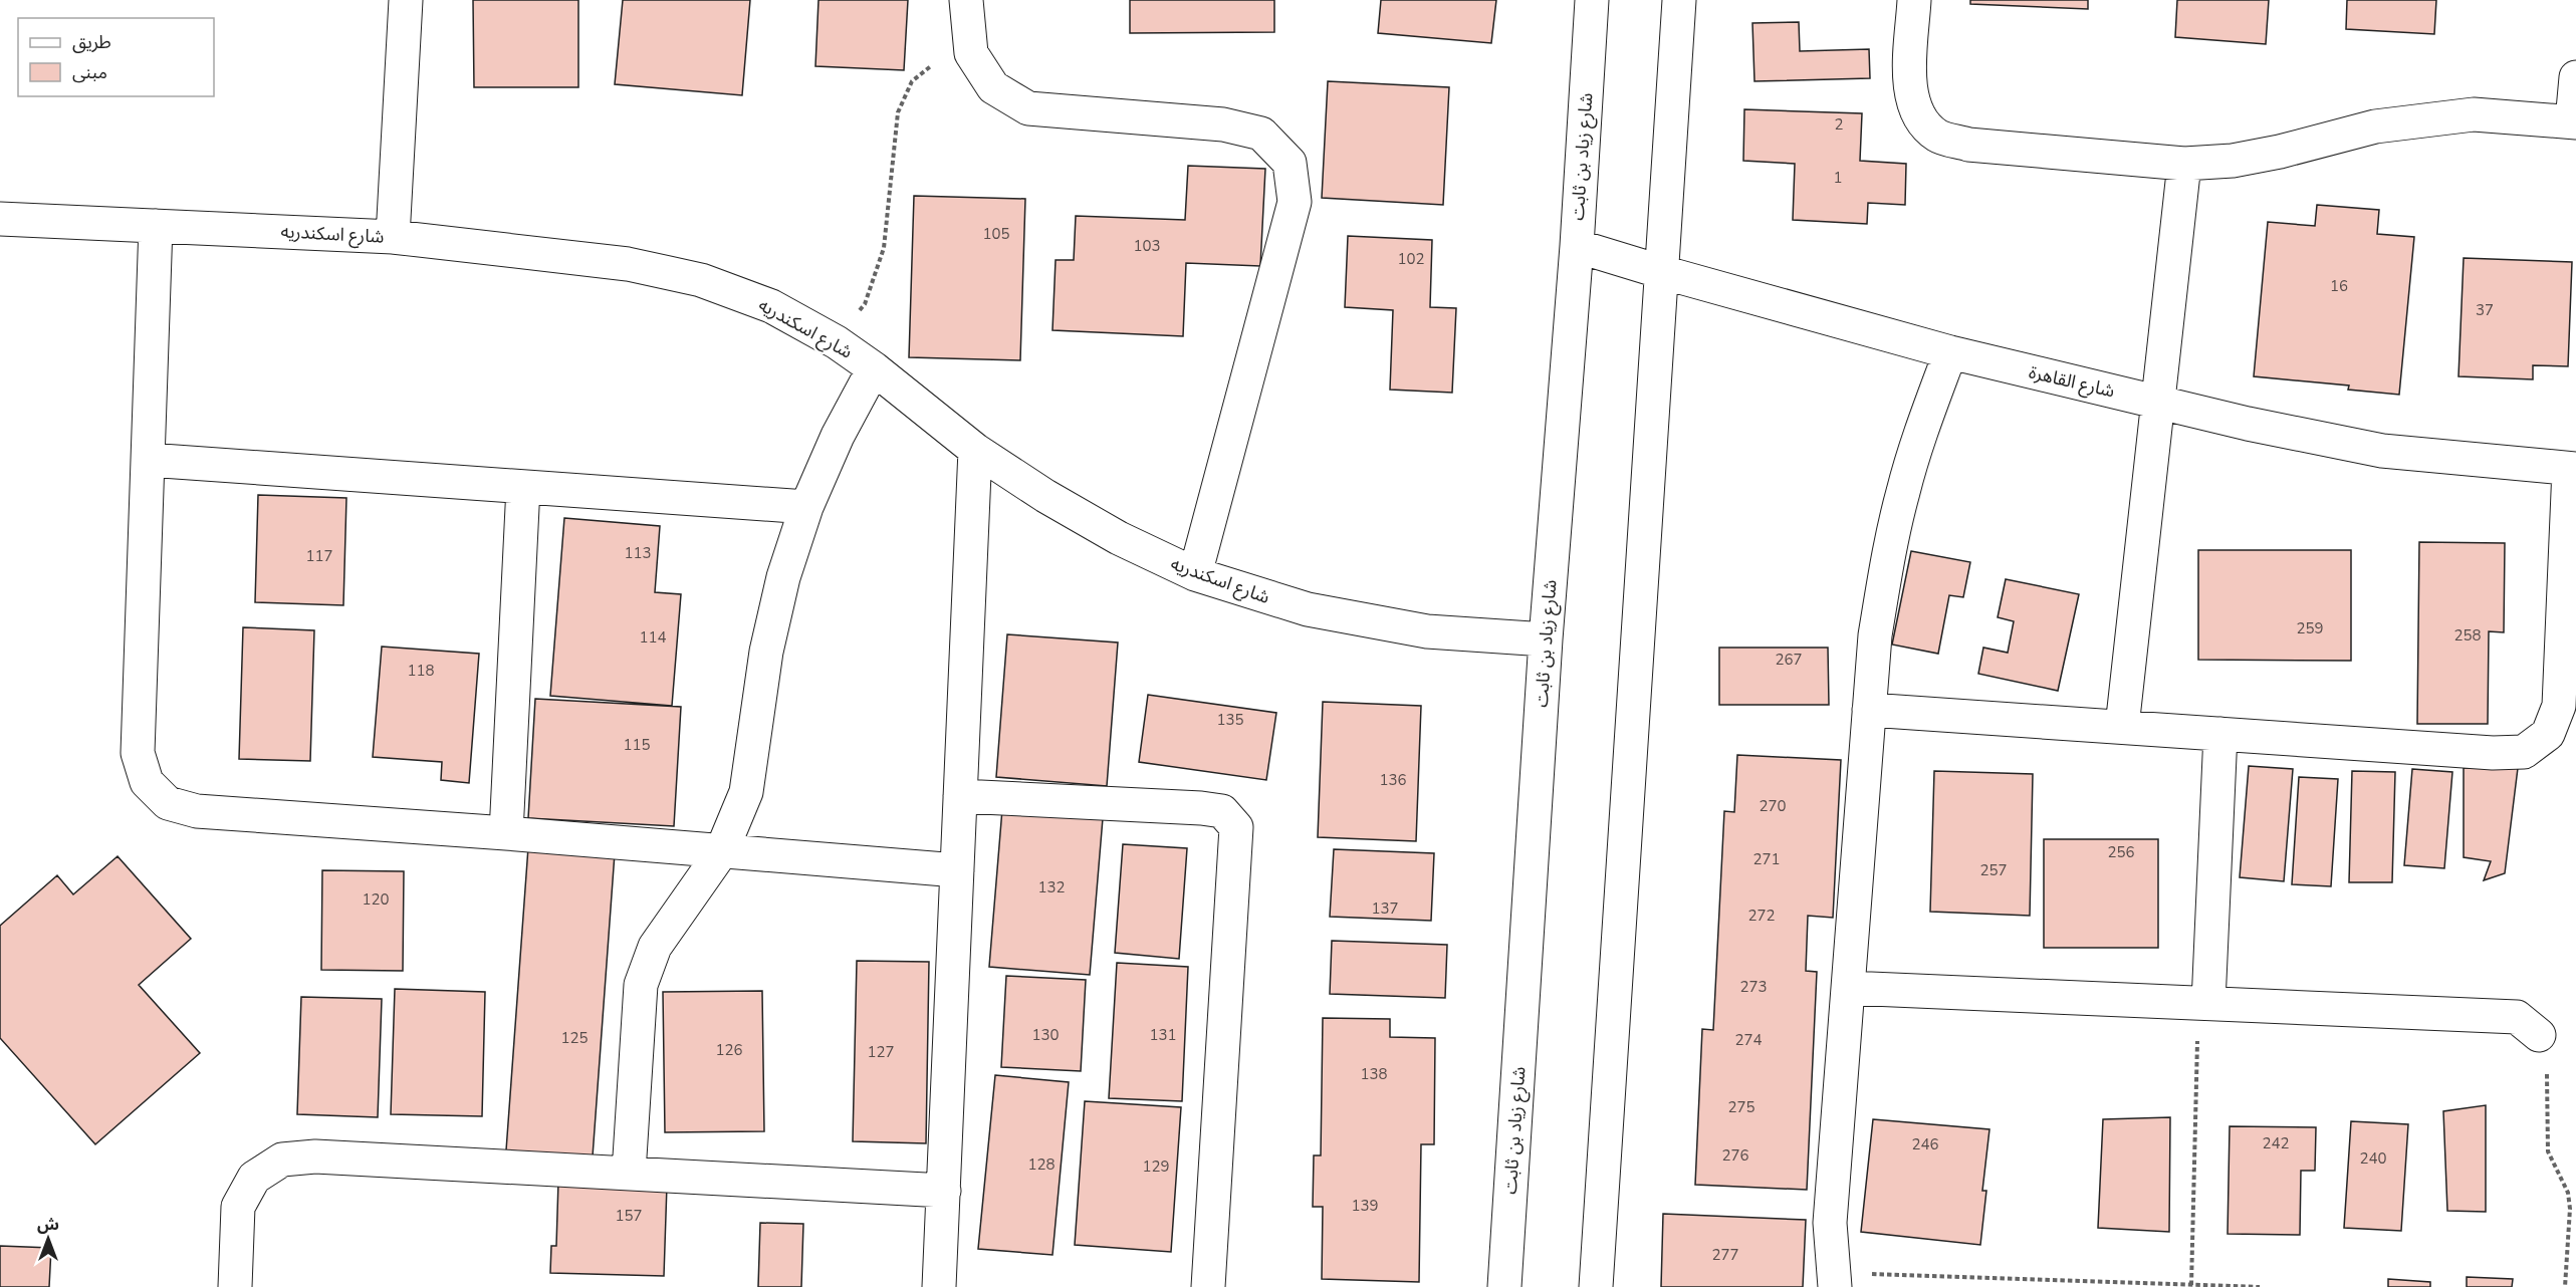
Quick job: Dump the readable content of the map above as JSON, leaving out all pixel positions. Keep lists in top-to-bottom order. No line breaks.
{"streets":{"street":["شارع زياد بن ثابت","شارع اسكندريه","شارع القاهرة"]},"crossings":[["شارع زياد بن ثابت","شارع اسكندريه"],["شارع زياد بن ثابت","شارع القاهرة"]],"house_numbers":["2","1","105","103","102","16","37","113","117","259","258","114","267","118","135","115","136","270","256","271","257","132","120","137","272","273","130","131","125","274","126","127","138","275","242","246","276","240","128","129","139","157","277"],"legend":["طريق","مبنى"],"north":"top"}
